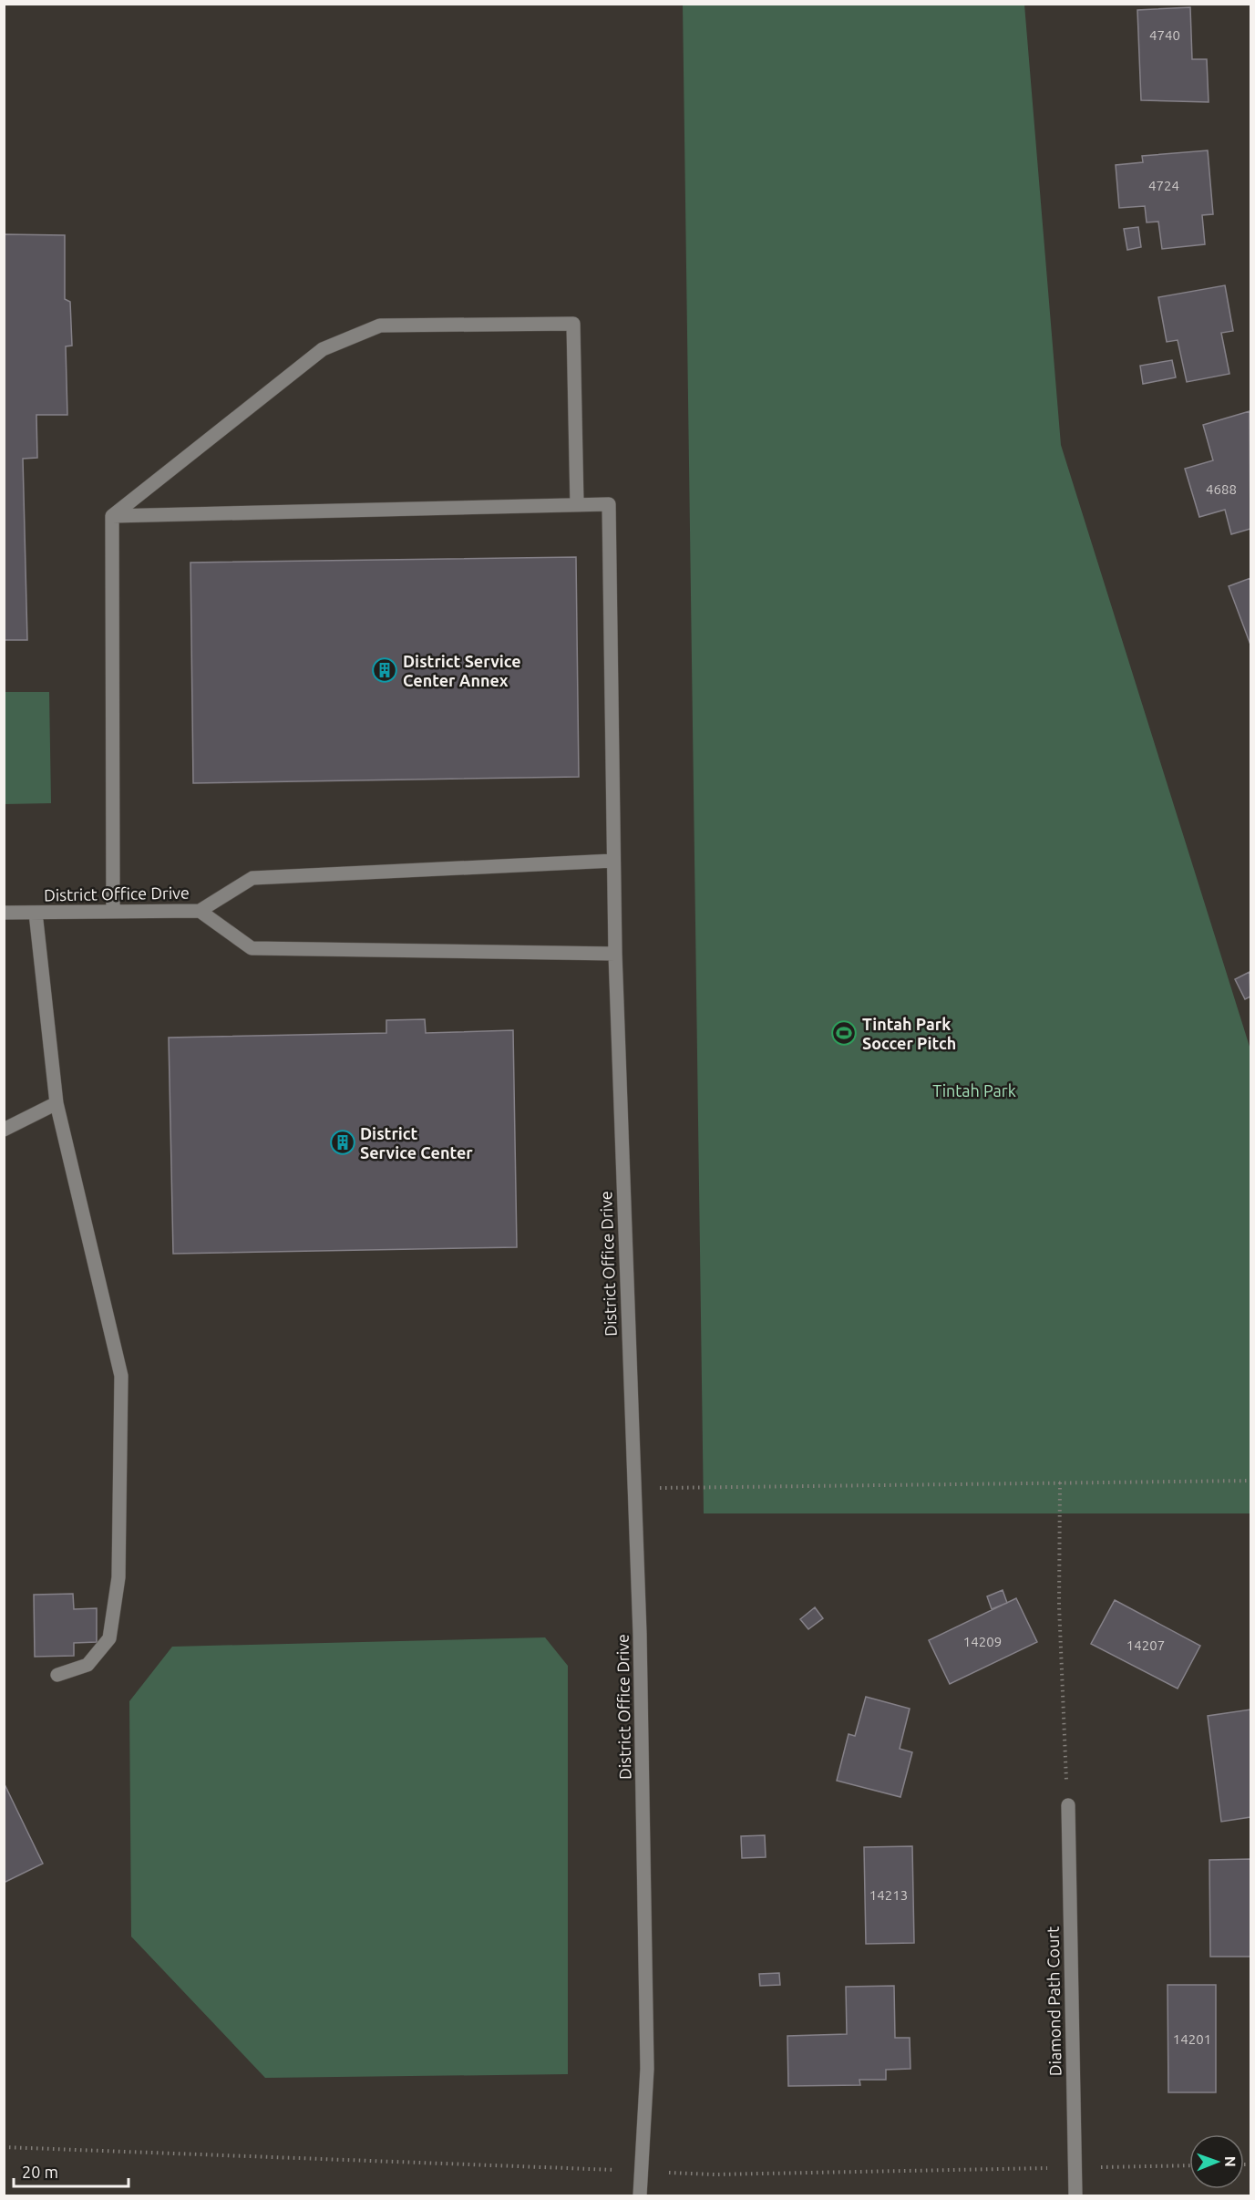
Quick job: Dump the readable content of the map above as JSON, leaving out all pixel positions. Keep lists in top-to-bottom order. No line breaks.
{"streets":{"street":["District Office Drive","Diamond Path Court"]},"parks":["Tintah Park"],"places":{"building":["District Service Center Annex","District Service Center"],"sports":["Tintah Park Soccer Pitch"]},"house_numbers":["4740","4724","4688","14209","14207","14213","14201"],"scale_bar":"20 m","north":"right"}
